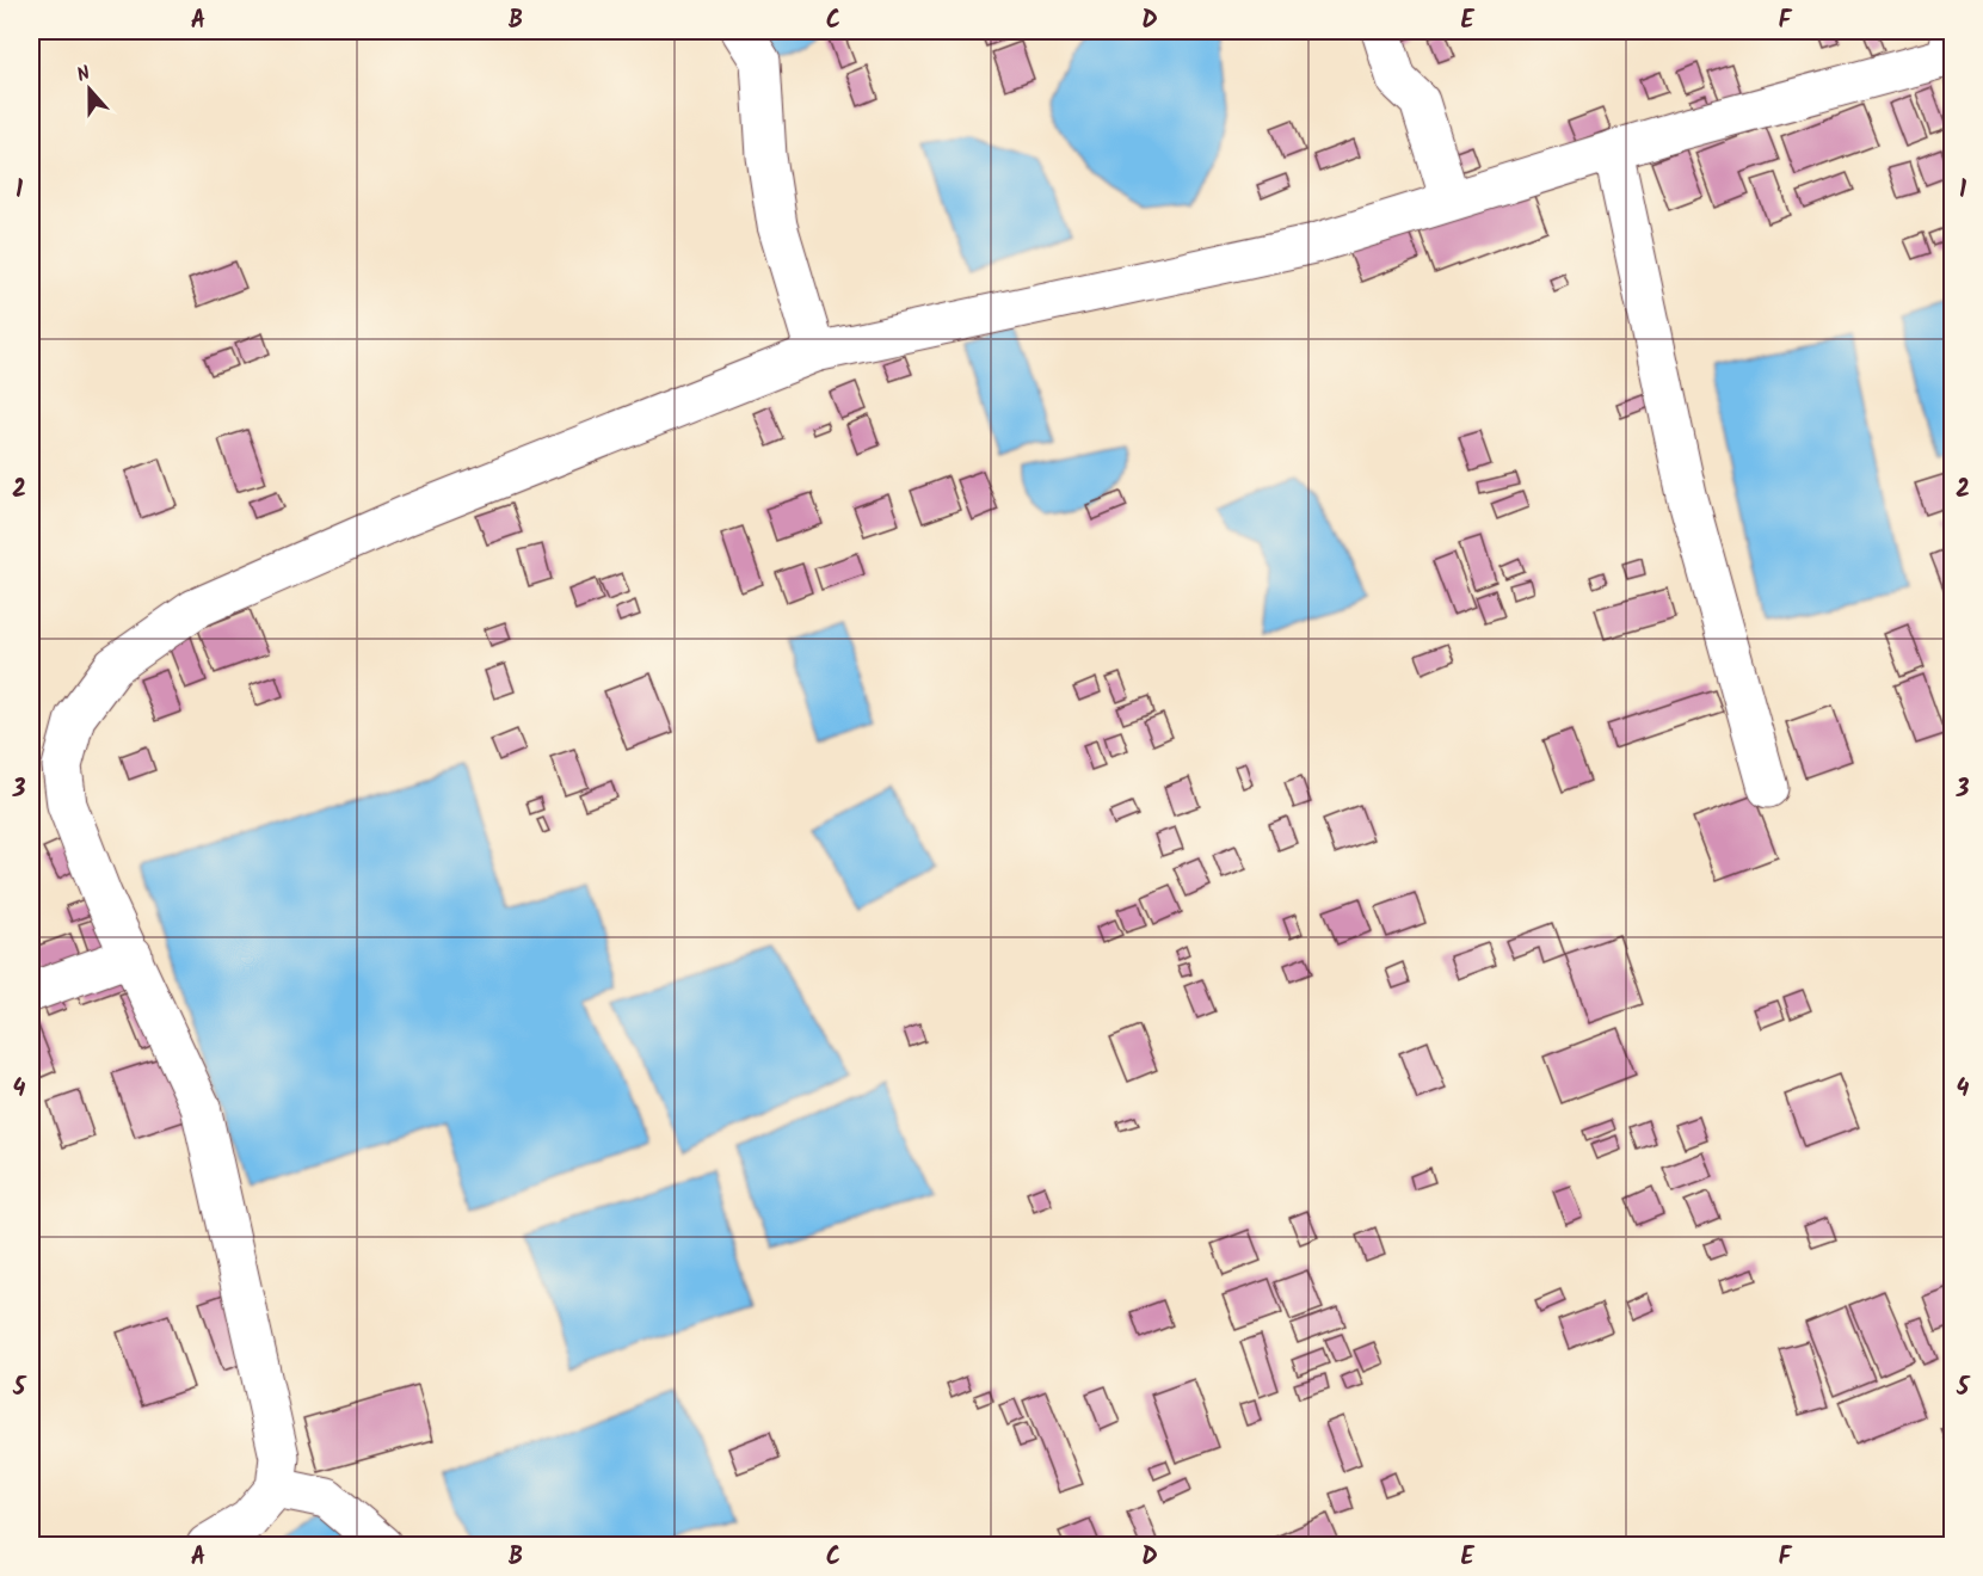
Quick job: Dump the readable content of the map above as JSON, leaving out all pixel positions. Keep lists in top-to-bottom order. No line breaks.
{"north":"top","grid":{"columns":["A","B","C","D","E","F"],"rows":["1","2","3","4","5"]}}
